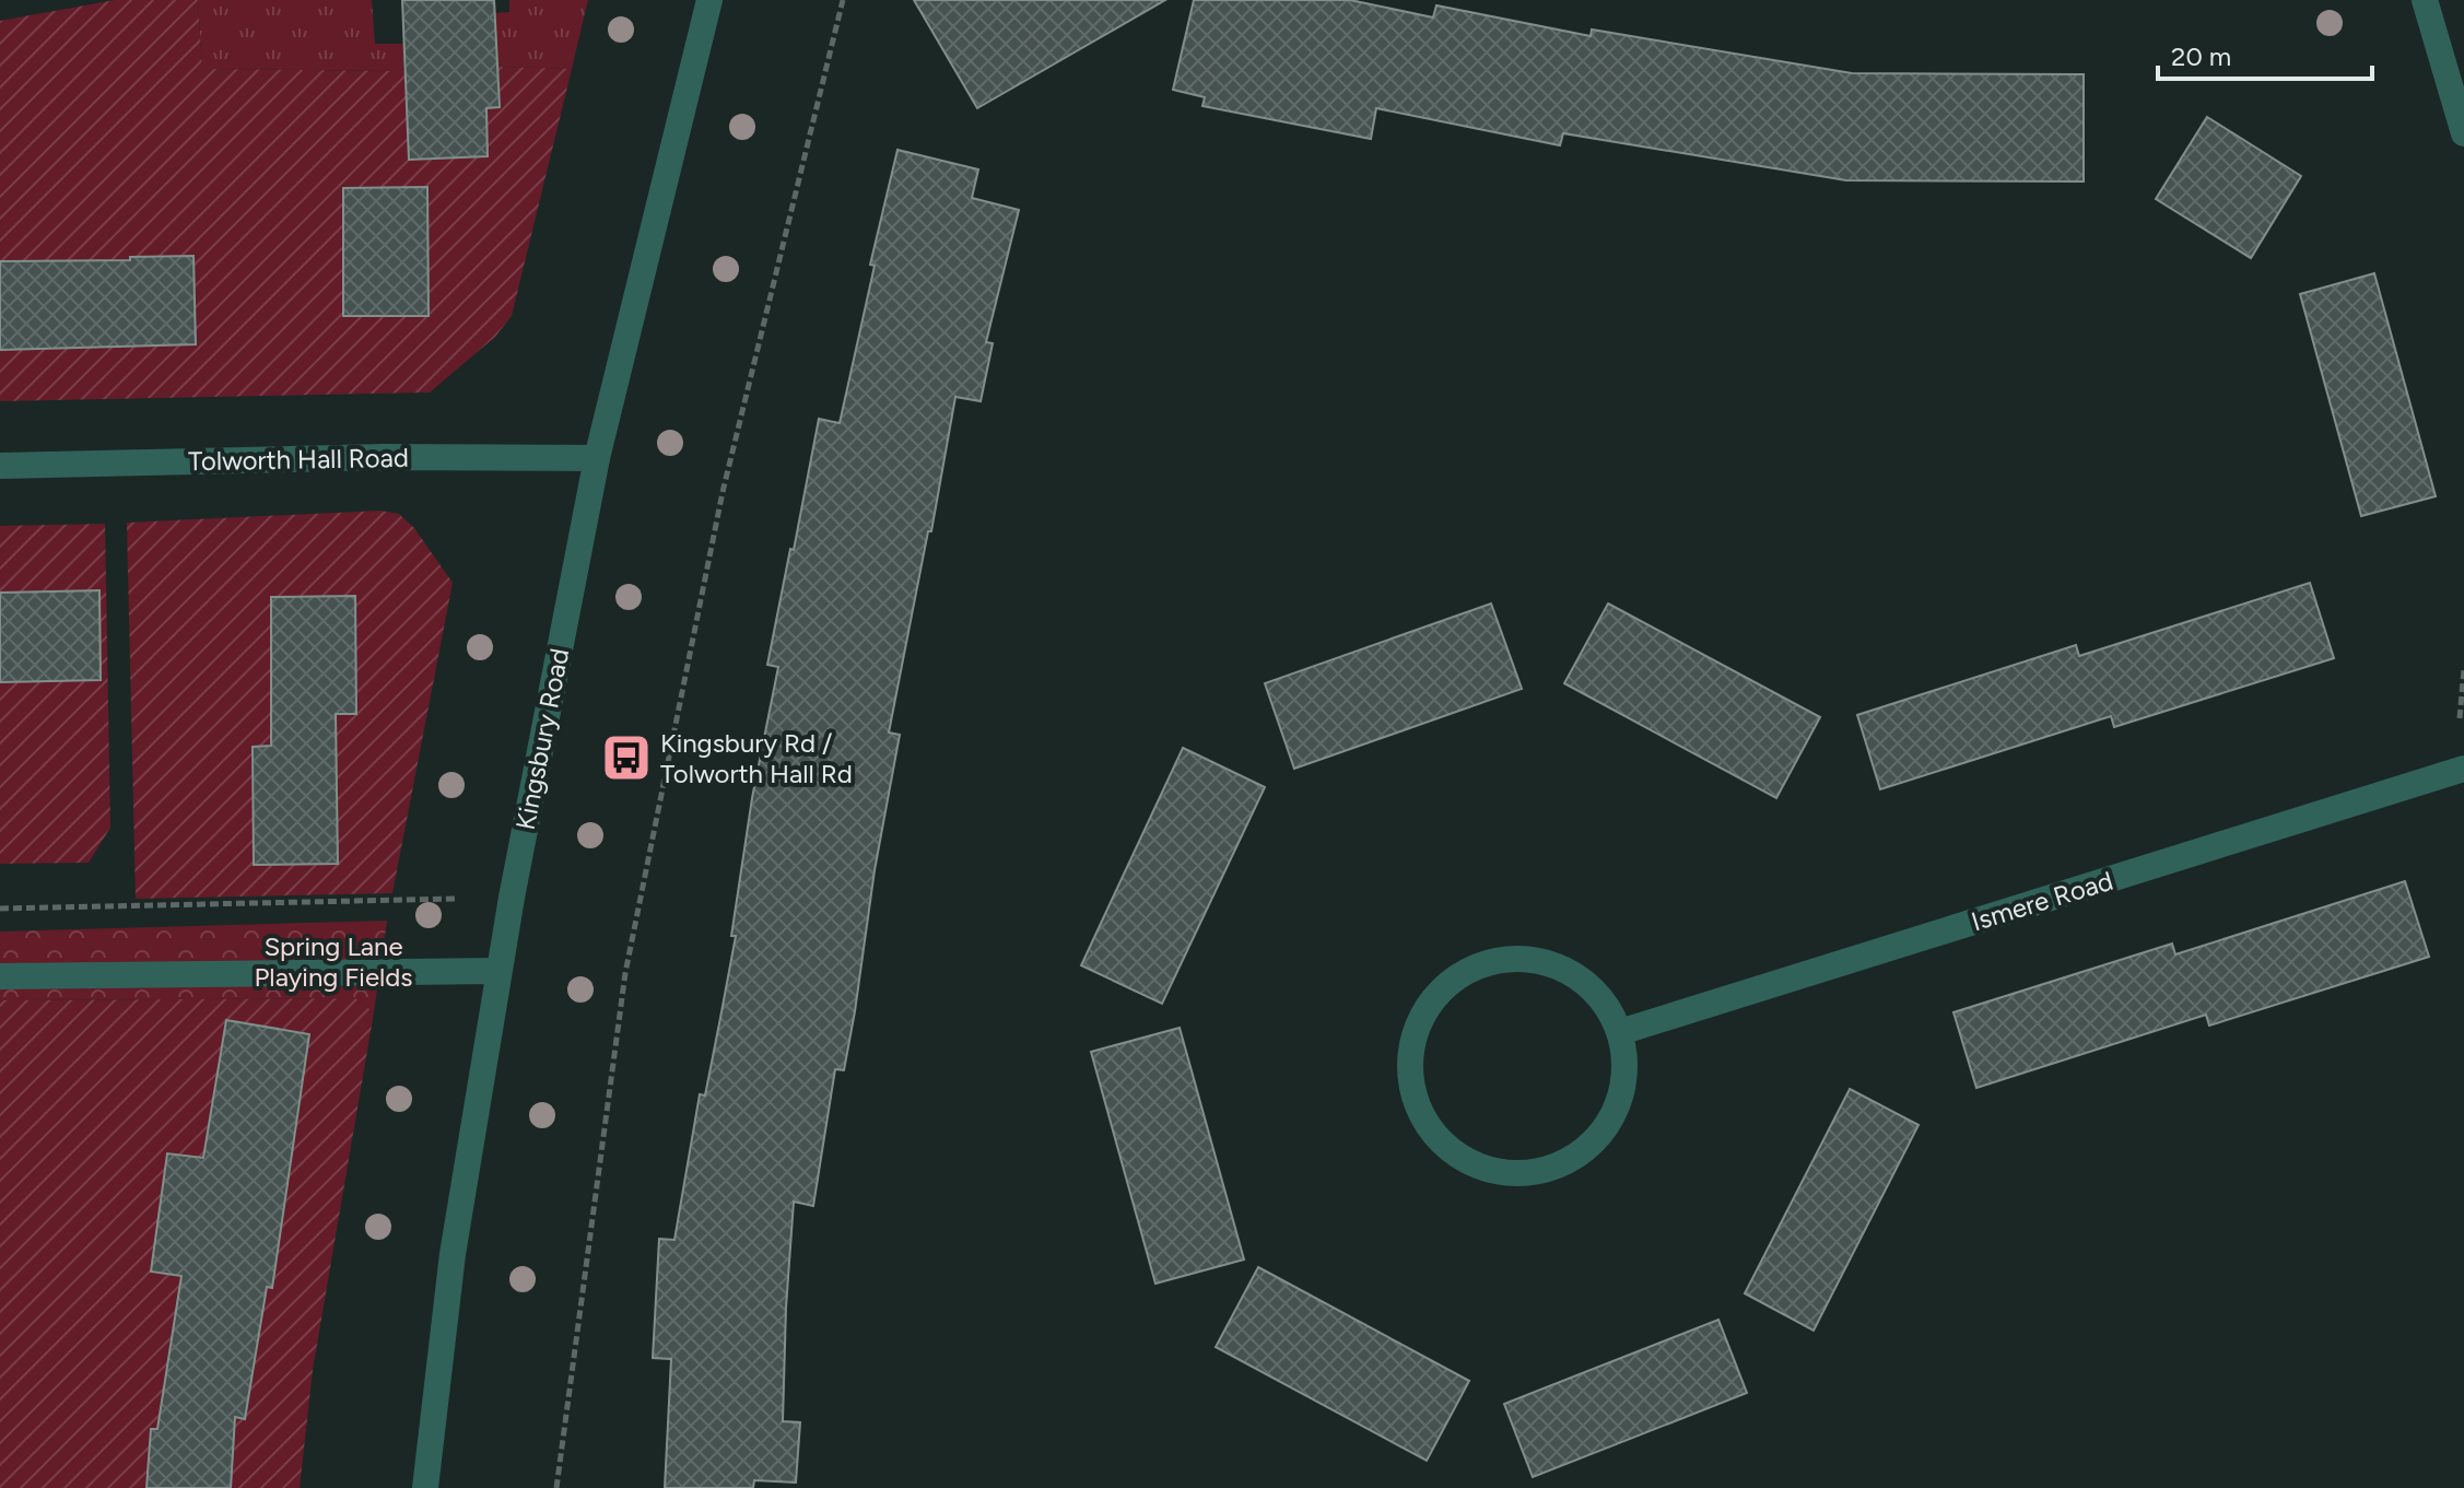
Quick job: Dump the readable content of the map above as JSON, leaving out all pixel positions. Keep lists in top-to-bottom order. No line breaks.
{"streets":{"street":["Tolworth Hall Road","Kingsbury Road","Ismere Road"]},"crossings":[["Tolworth Hall Road","Kingsbury Road"]],"parks":["Spring Lane Playing Fields"],"places":{"bus stop":["Kingsbury Rd / Tolworth Hall Rd"]},"scale_bar":"20 m"}
